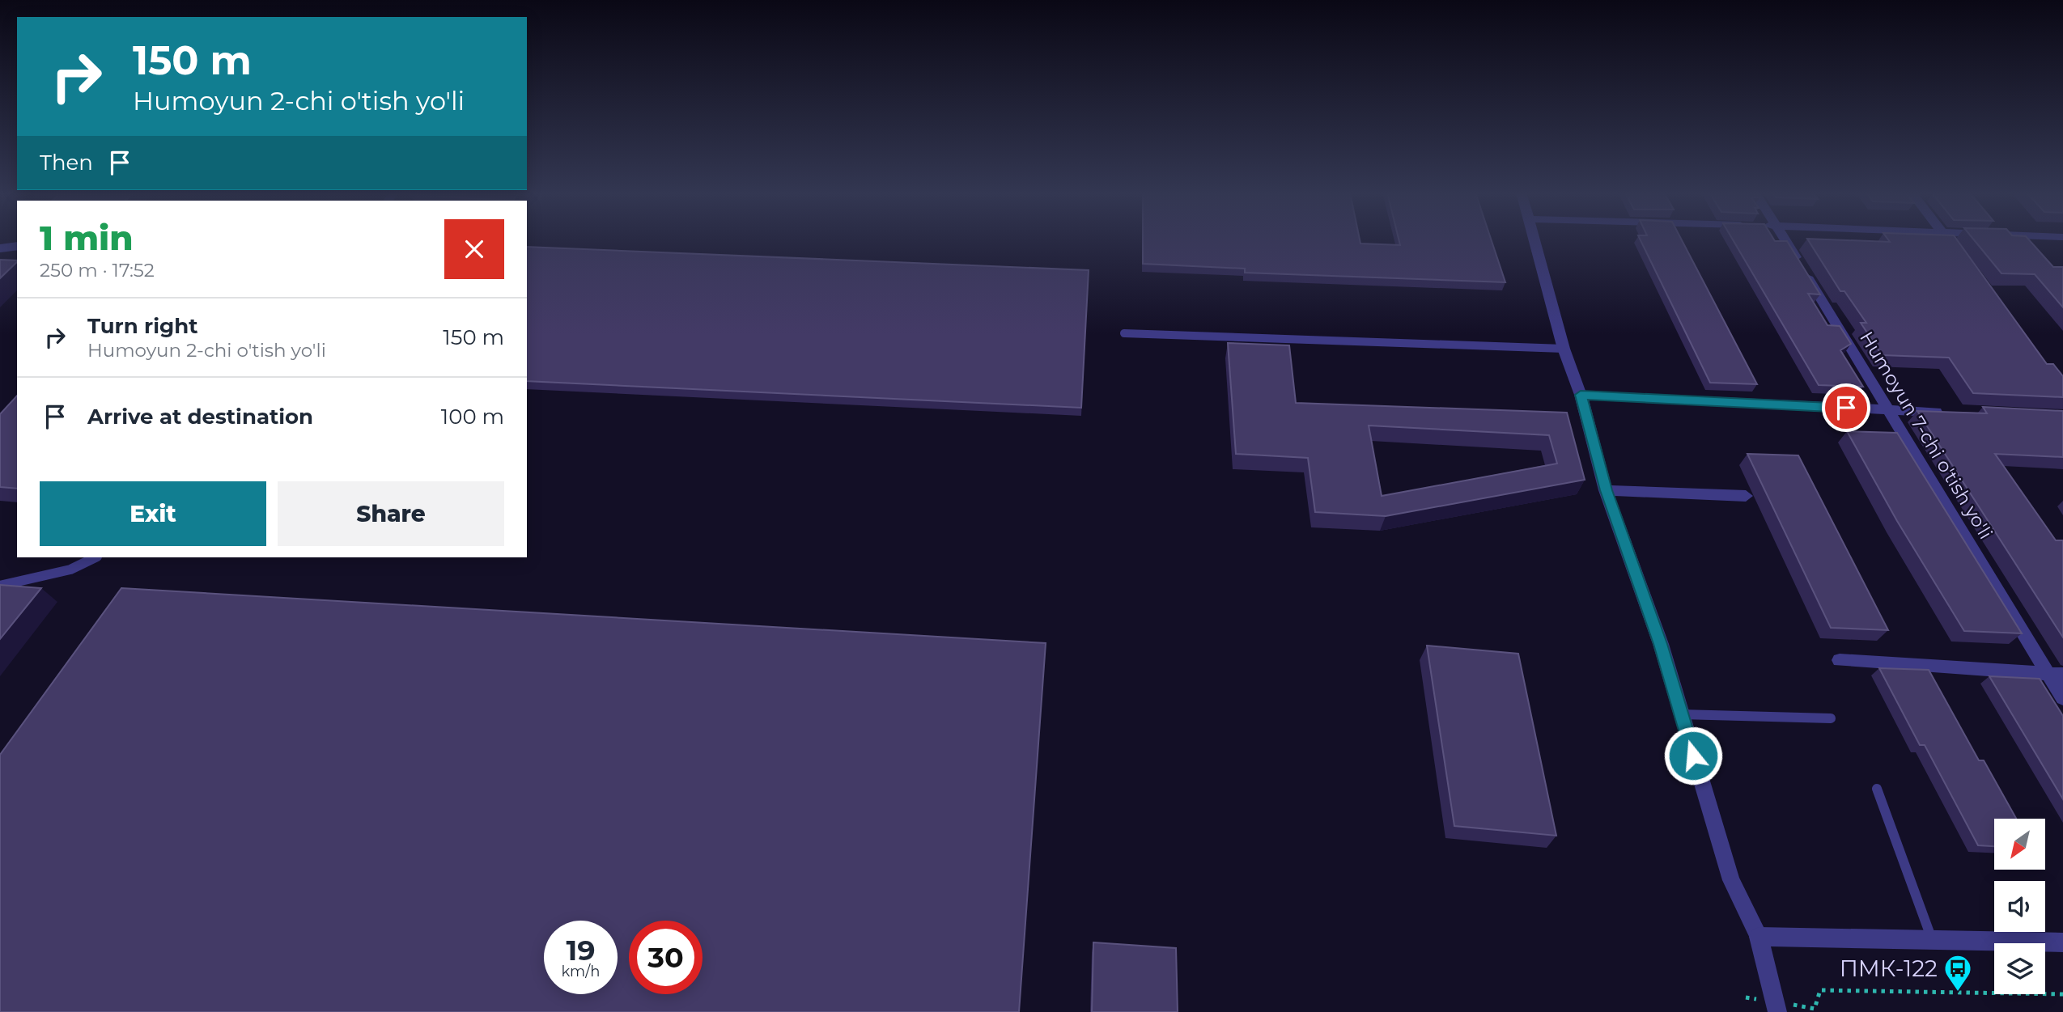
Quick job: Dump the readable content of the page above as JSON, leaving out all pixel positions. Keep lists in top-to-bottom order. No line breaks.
{"streets":{"street":["Humoyun 7-chi o'tish yo'li"]},"places":{"bus stop":["ПМК-122"]},"north":"bottom left","page":{"turn":["150 m","Humoyun 2-chi o'tish yo'li"],"then":"Then","heading":["1 min","250 m · 17:52"],"list":[{"name":"Turn right","note":"Humoyun 2-chi o'tish yo'li","value":"150 m"},{"name":"Arrive at destination","value":"100 m"}],"buttons":["Exit","Share"],"speed":"19 km/h","limit":"30"}}
